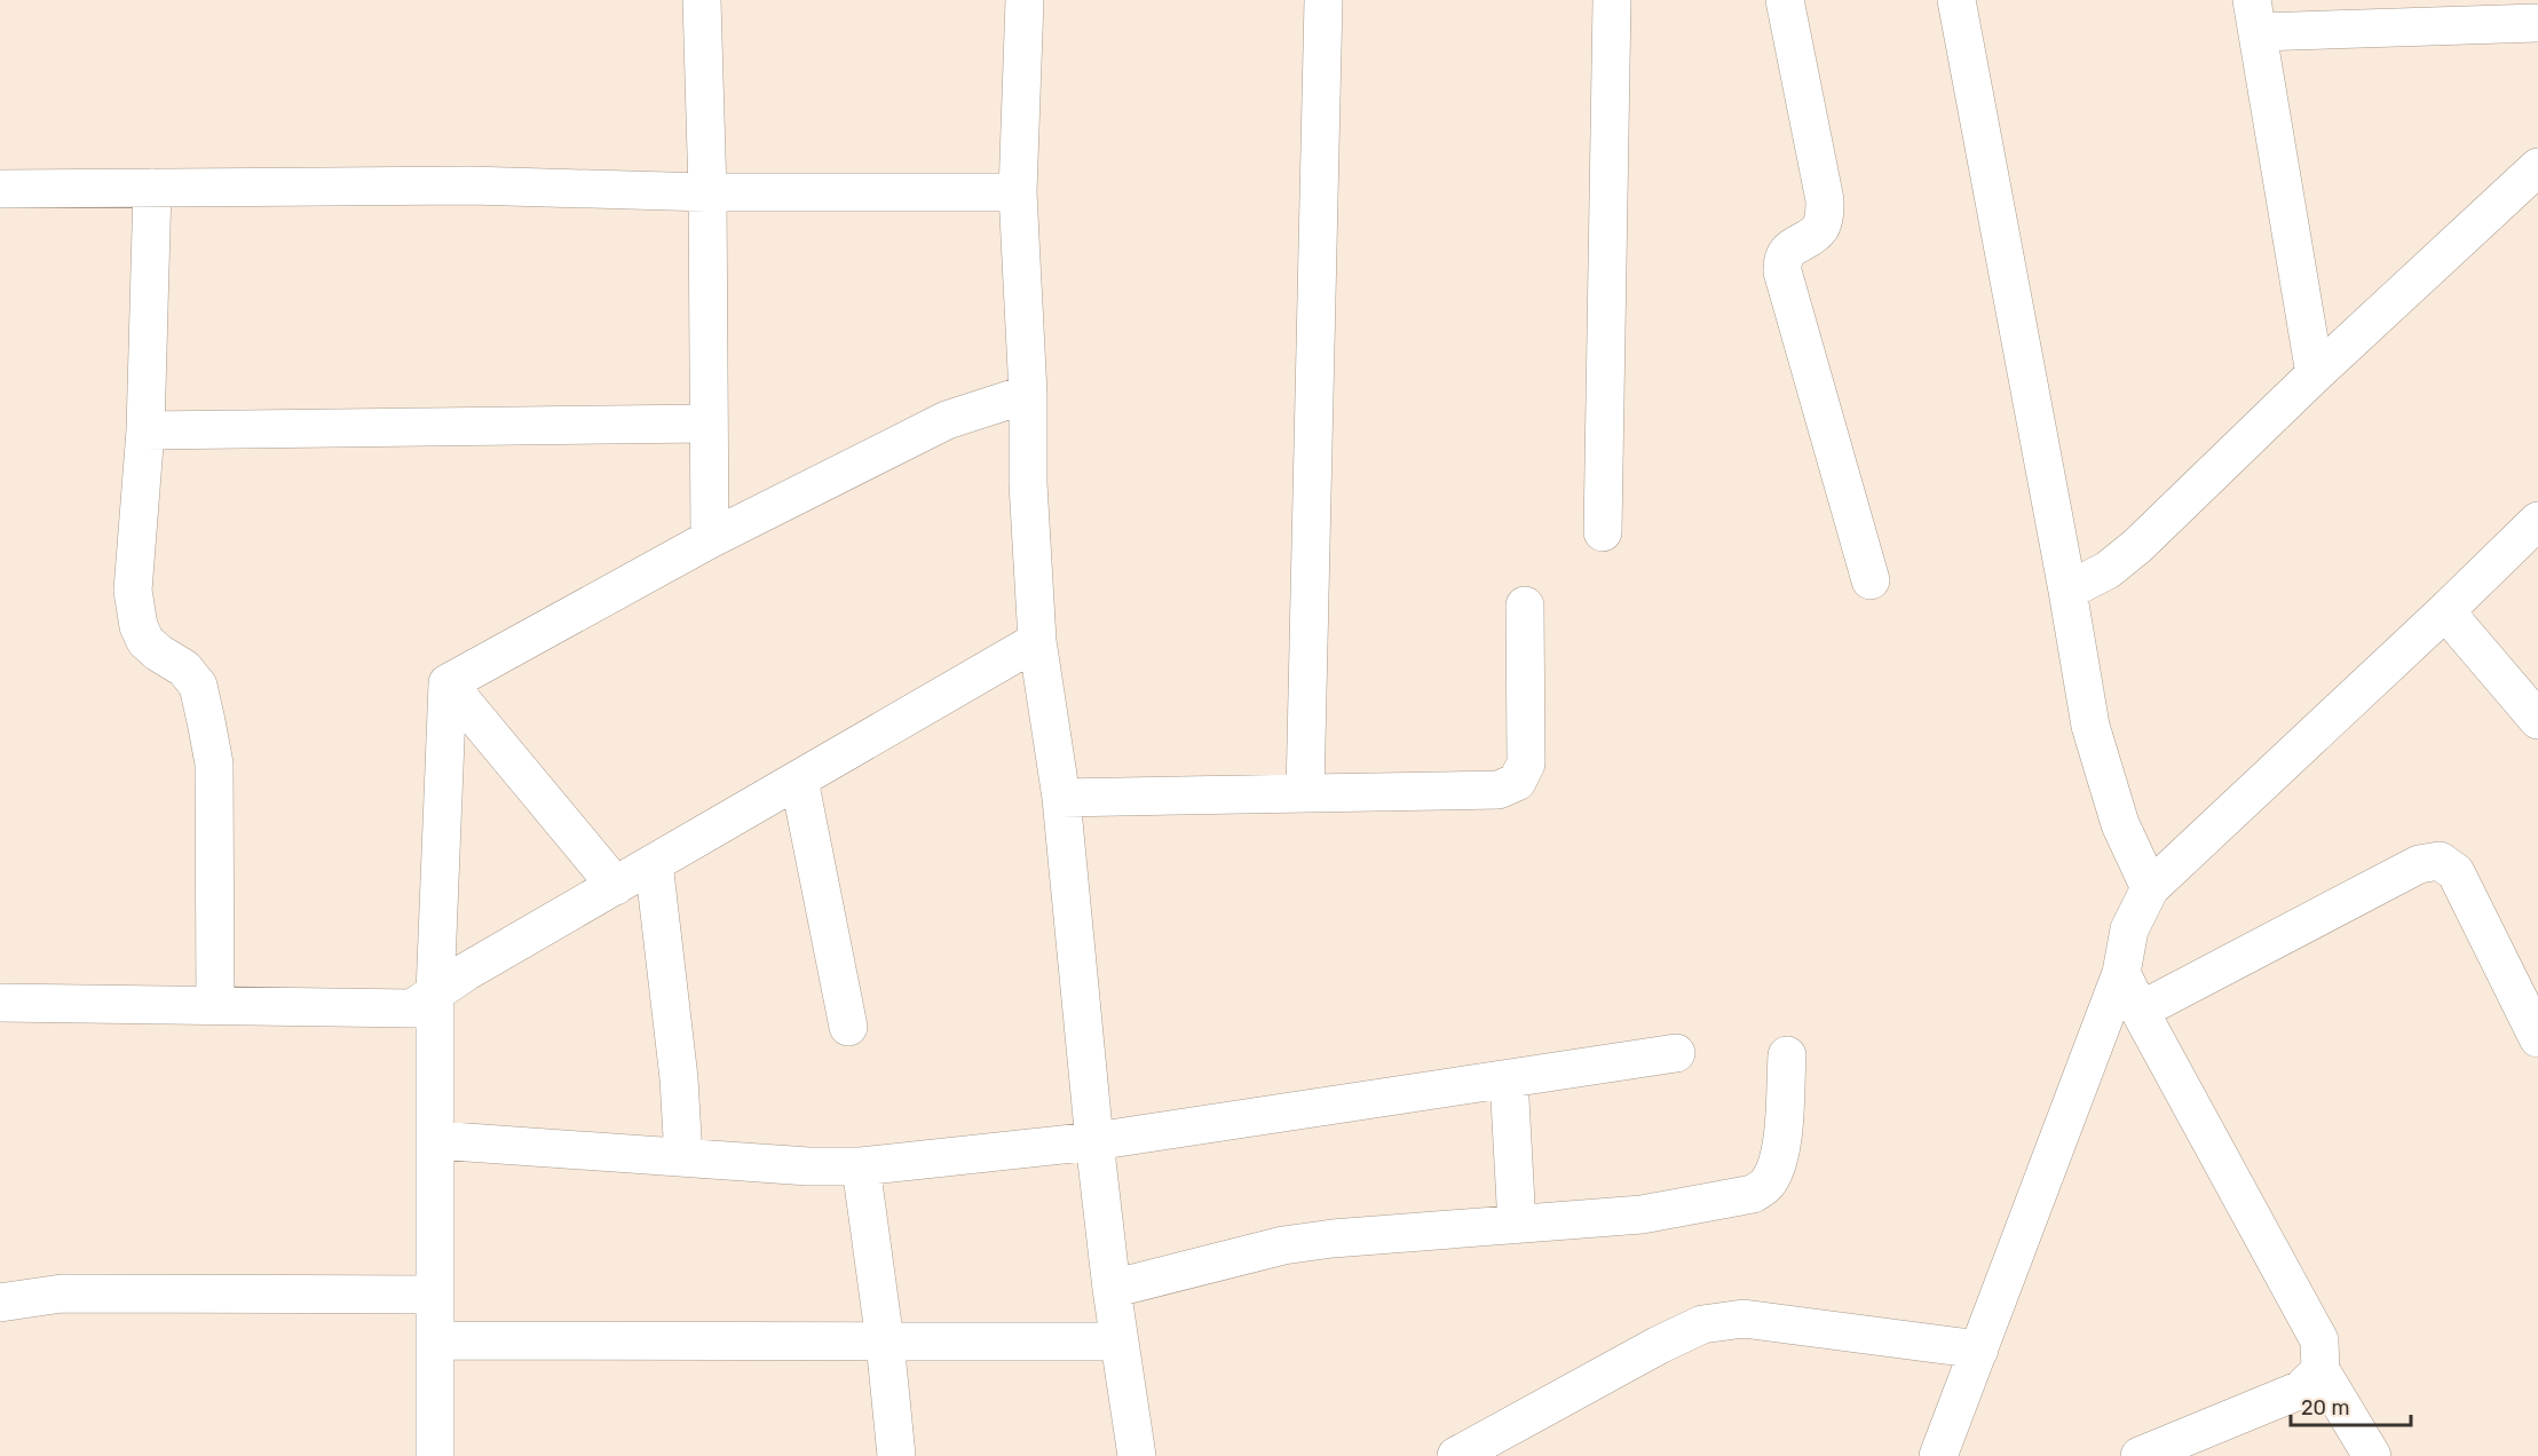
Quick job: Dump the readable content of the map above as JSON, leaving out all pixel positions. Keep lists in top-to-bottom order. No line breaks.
{"scale_bar":"20 m"}
